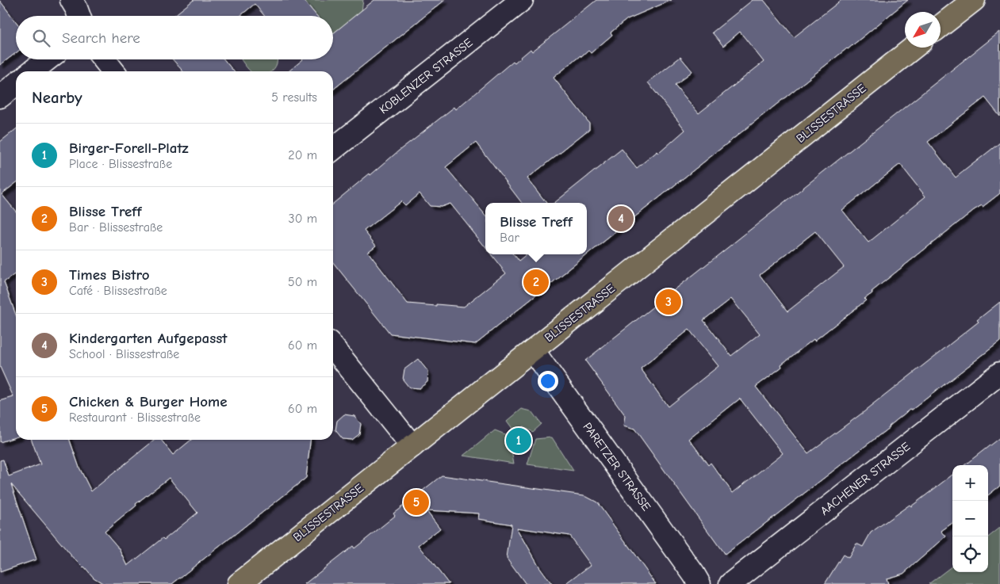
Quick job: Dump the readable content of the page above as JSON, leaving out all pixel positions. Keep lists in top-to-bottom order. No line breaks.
{"streets":{"main road":["BLISSESTRASSE"],"street":["KOBLENZER STRASSE","PARETZER STRASSE","AACHENER STRASSE"]},"crossings":[["BLISSESTRASSE","PARETZER STRASSE"]],"north":"bottom left","page":{"search":"Search here","heading":["Nearby","5 results"],"list":[{"mark":"1","name":"Birger-Forell-Platz","note":"Place · Blissestraße","value":"20 m"},{"mark":"2","name":"Blisse Treff","note":"Bar · Blissestraße","value":"30 m"},{"mark":"3","name":"Times Bistro","note":"Café · Blissestraße","value":"50 m"},{"mark":"4","name":"Kindergarten Aufgepasst","note":"School · Blissestraße","value":"60 m"},{"mark":"5","name":"Chicken & Burger Home","note":"Restaurant · Blissestraße","value":"60 m"}],"popup":["Blisse Treff","Bar"],"pins":["4","2","3","1","5"],"map_buttons":["+","−"]}}
